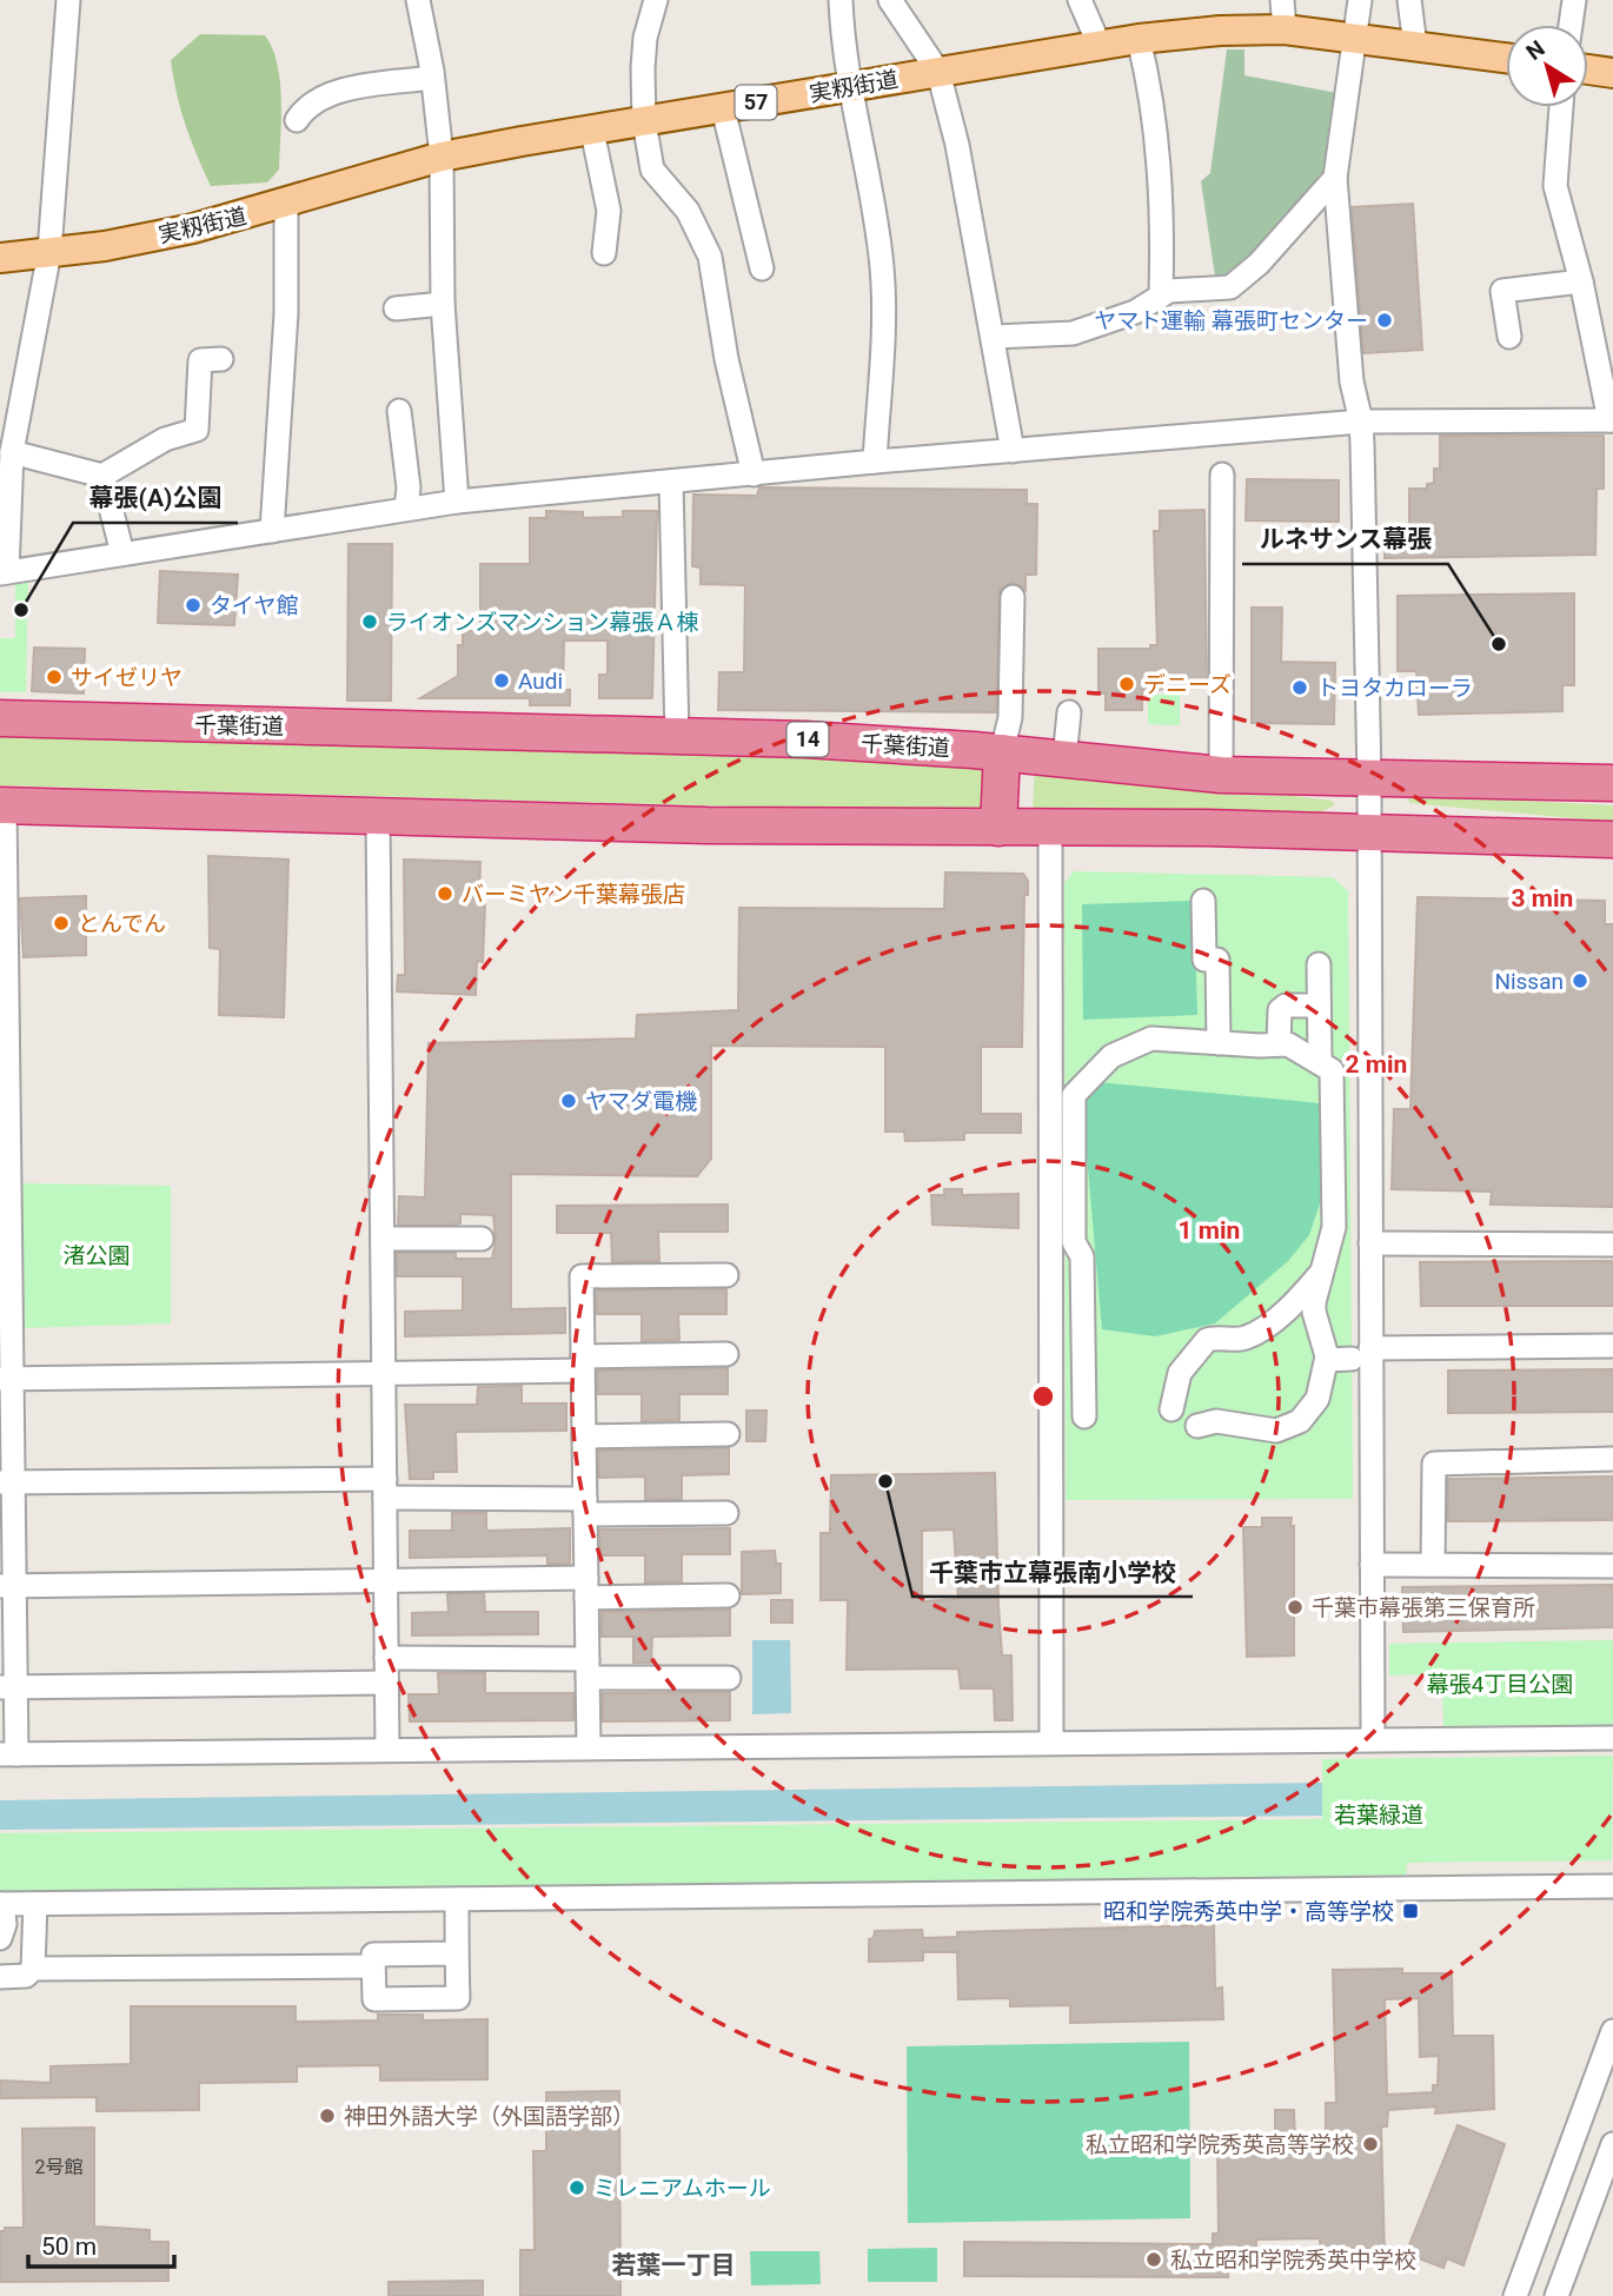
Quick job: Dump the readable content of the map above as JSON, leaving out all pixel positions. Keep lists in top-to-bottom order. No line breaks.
{"streets":{"highway":["千葉街道","14"],"main road":["実籾街道","57"]},"districts":["若葉一丁目"],"parks":["渚公園","幕張4丁目公園","若葉緑道"],"places":{"other":["ヤマト運輸 幕張町センター","タイヤ館","幕張(A)公園","ライオンズマンション幕張Ａ棟","ルネサンス幕張","サイゼリヤ","Audi","デニーズ","トヨタカローラ","バーミヤン千葉幕張店","とんでん","Nissan","ヤマダ電機","千葉市立幕張南小学校","千葉市幕張第三保育所","神田外語大学（外国語学部）","私立昭和学院秀英高等学校","ミレニアムホール","私立昭和学院秀英中学校"],"transit":["昭和学院秀英中学・高等学校"]},"house_numbers":["2号館"],"scale_bar":"50 m","north":"top left","rings":["3 min","2 min","1 min"]}
